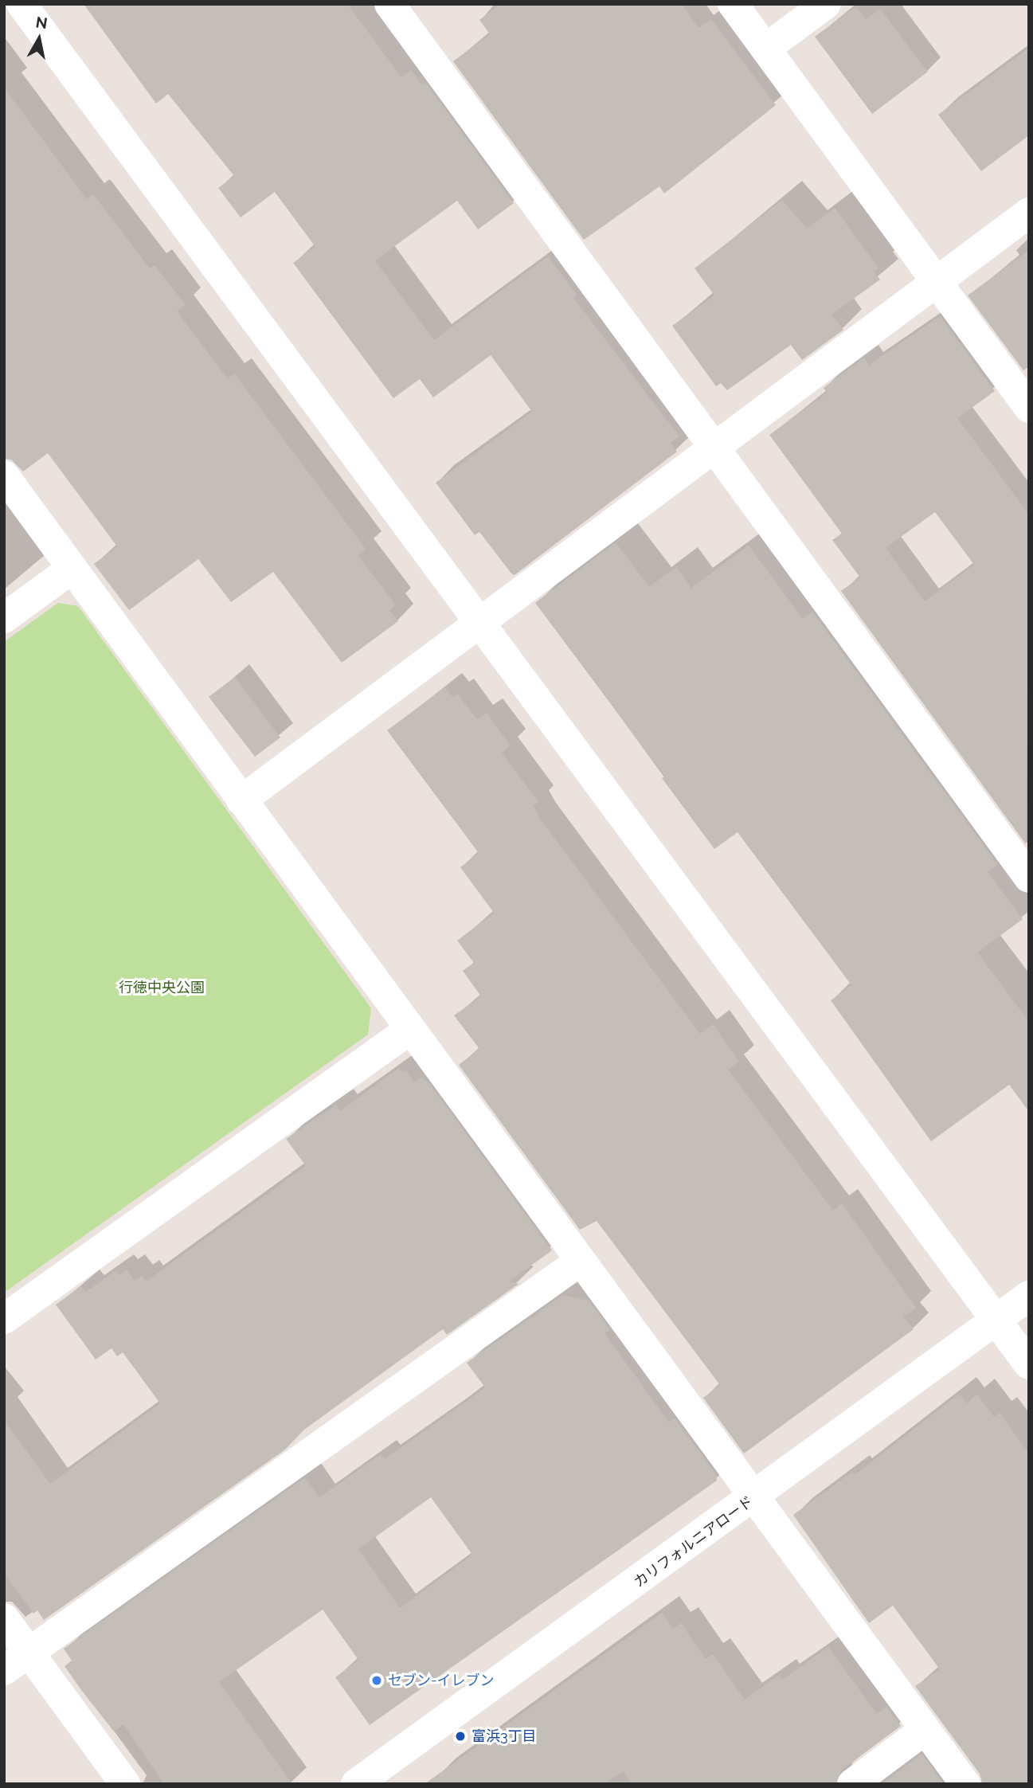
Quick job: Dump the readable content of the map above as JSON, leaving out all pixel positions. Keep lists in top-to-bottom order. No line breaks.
{"streets":{"street":["カリフォルニアロード"]},"parks":["行徳中央公園"],"places":["セブン-イレブン","富浜3丁目"],"north":"top"}
